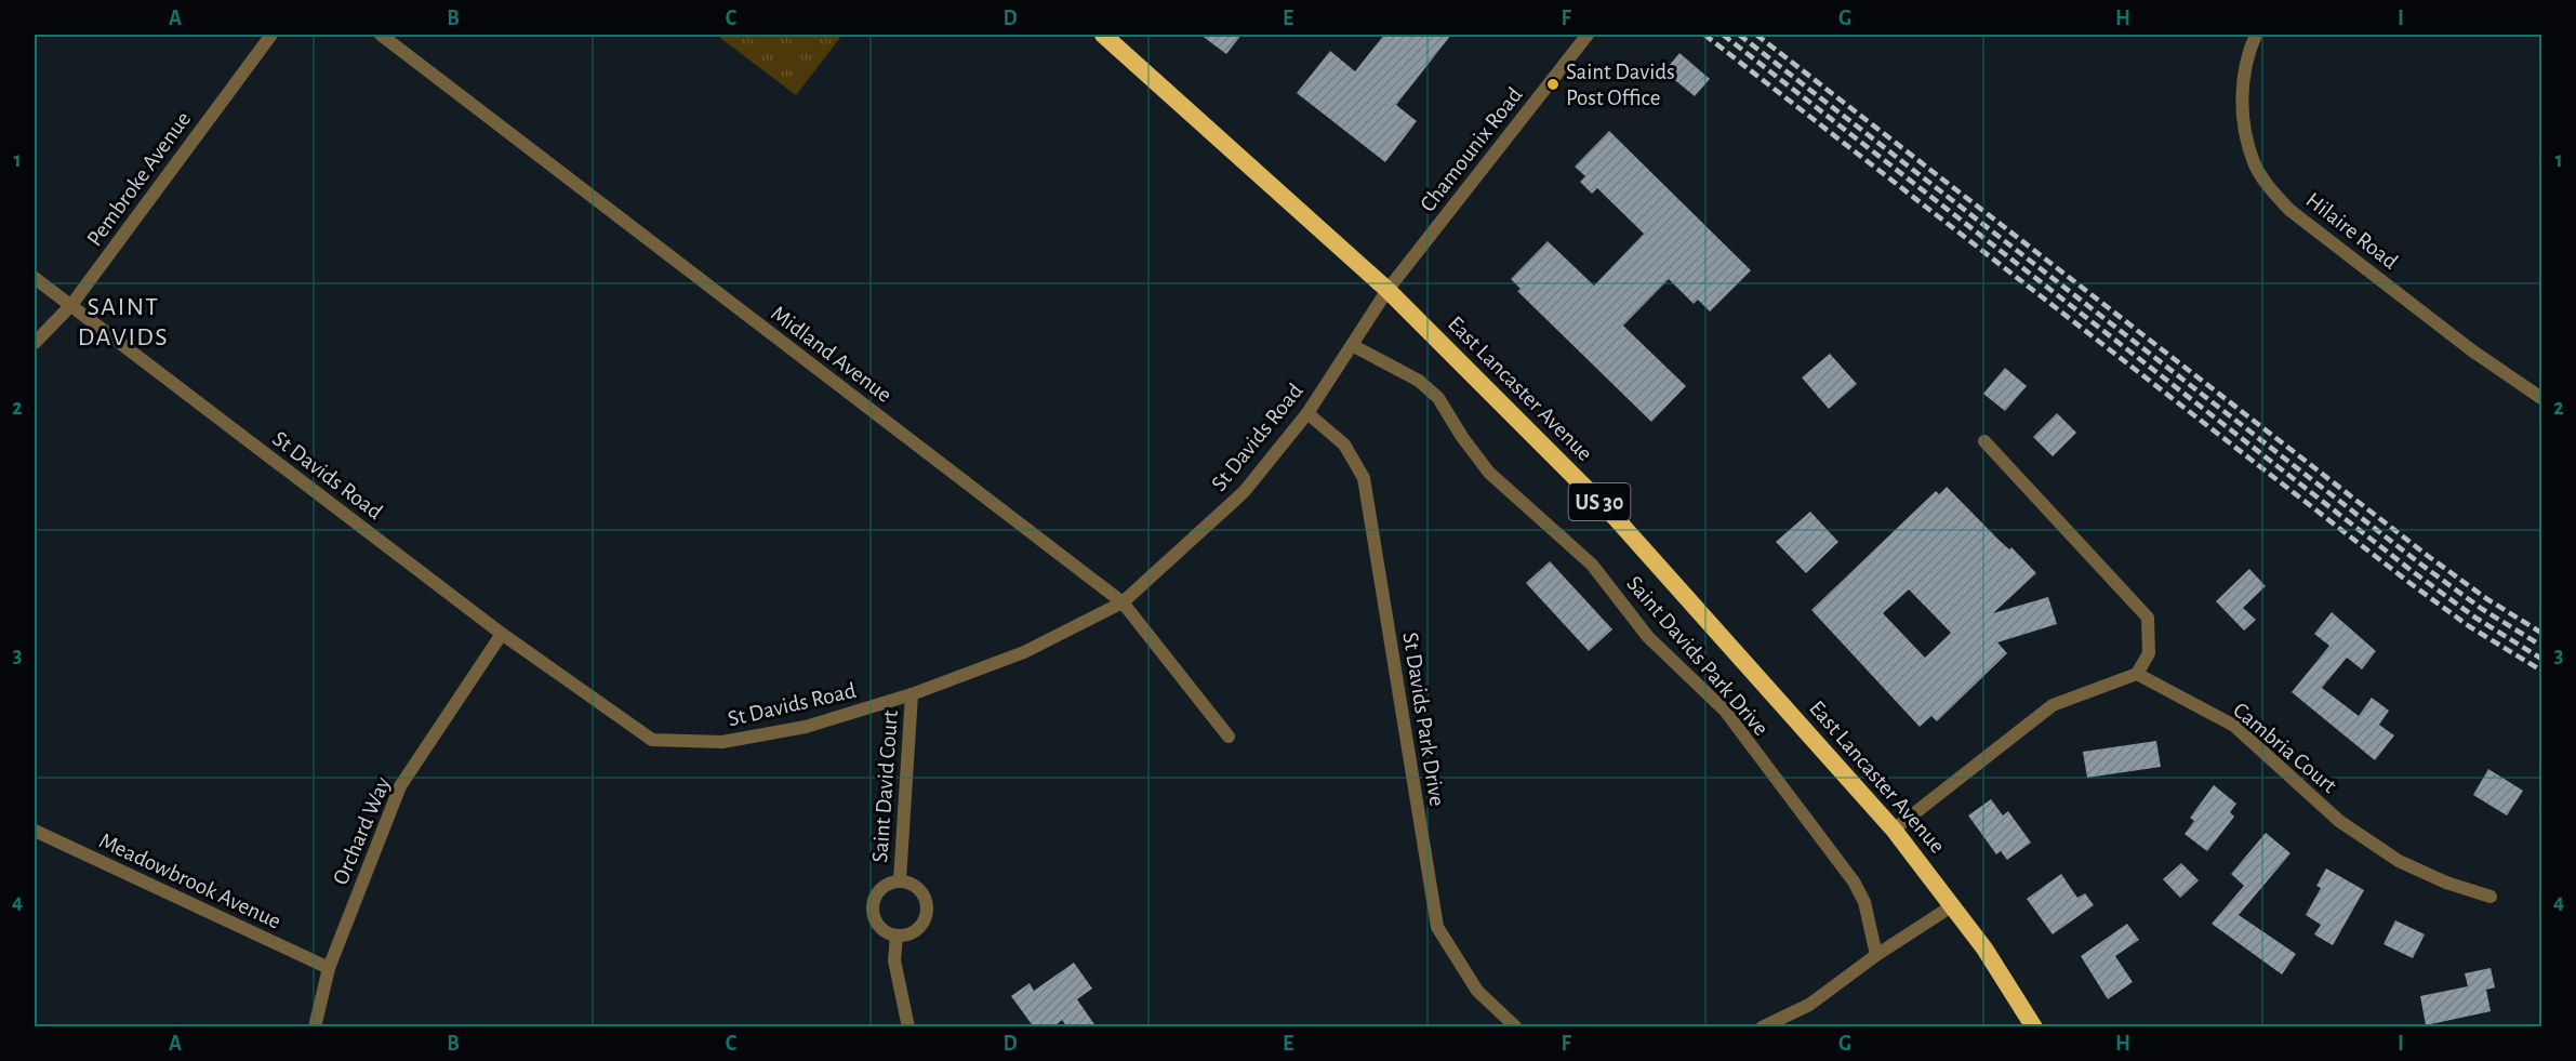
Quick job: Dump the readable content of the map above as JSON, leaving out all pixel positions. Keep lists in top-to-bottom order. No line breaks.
{"streets":{"highway":["East Lancaster Avenue","US 30"],"street":["Chamounix Road","Pembroke Avenue","Hilaire Road","Midland Avenue","St Davids Road","Saint Davids Park Drive","St Davids Park Drive","Cambria Court","Saint David Court","Orchard Way","Meadowbrook Avenue"]},"crossings":[["Chamounix Road","East Lancaster Avenue"],["Chamounix Road","St Davids Road"],["Pembroke Avenue","St Davids Road"],["Midland Avenue","St Davids Road"],["East Lancaster Avenue","St Davids Road"],["St Davids Road","Saint Davids Park Drive"],["St Davids Road","St Davids Park Drive"],["St Davids Road","Saint David Court"],["St Davids Road","Orchard Way"],["Orchard Way","Meadowbrook Avenue"]],"districts":["SAINT DAVIDS"],"places":["Saint Davids Post Office"],"grid":{"columns":["A","B","C","D","E","F","G","H","I"],"rows":["1","2","3","4"]}}
